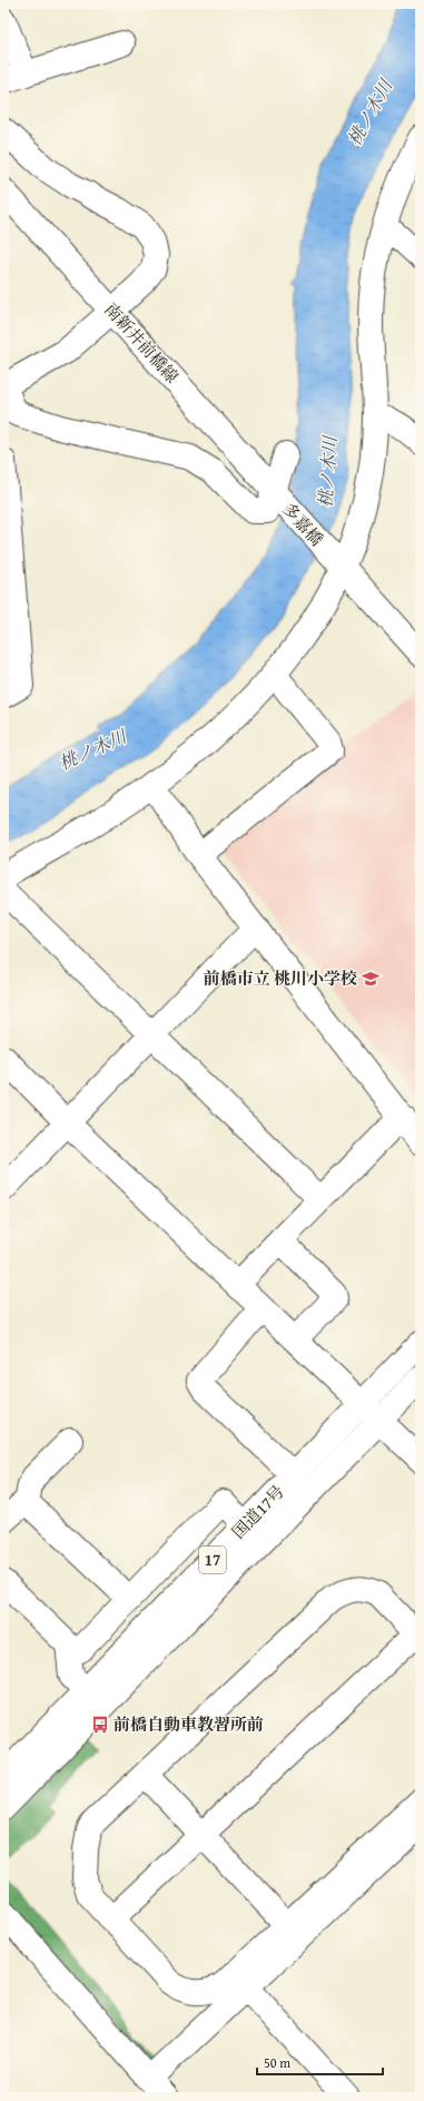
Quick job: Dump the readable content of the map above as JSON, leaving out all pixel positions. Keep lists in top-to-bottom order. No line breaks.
{"streets":{"main road":["南新井前橋線","多嘉橋","国道17号","17"]},"crossings":[["南新井前橋線","多嘉橋"]],"water":["桃ノ木川"],"places":{"school or university":["前橋市立 桃川小学校"],"bus stop":["前橋自動車教習所前"]},"scale_bar":"50 m"}
